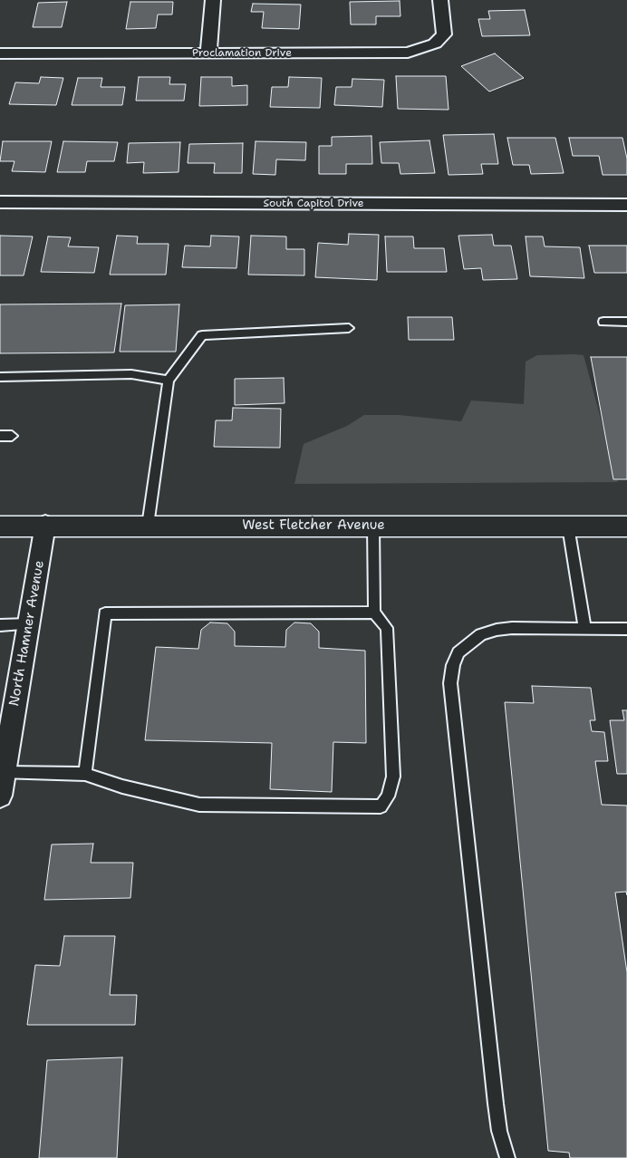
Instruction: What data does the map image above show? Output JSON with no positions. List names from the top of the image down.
{
  "streets": {
    "main road": ["West Fletcher Avenue"],
    "street": ["Proclamation Drive", "South Capitol Drive", "North Hamner Avenue"]
  },
  "crossings": [
    ["West Fletcher Avenue", "North Hamner Avenue"]
  ]
}
